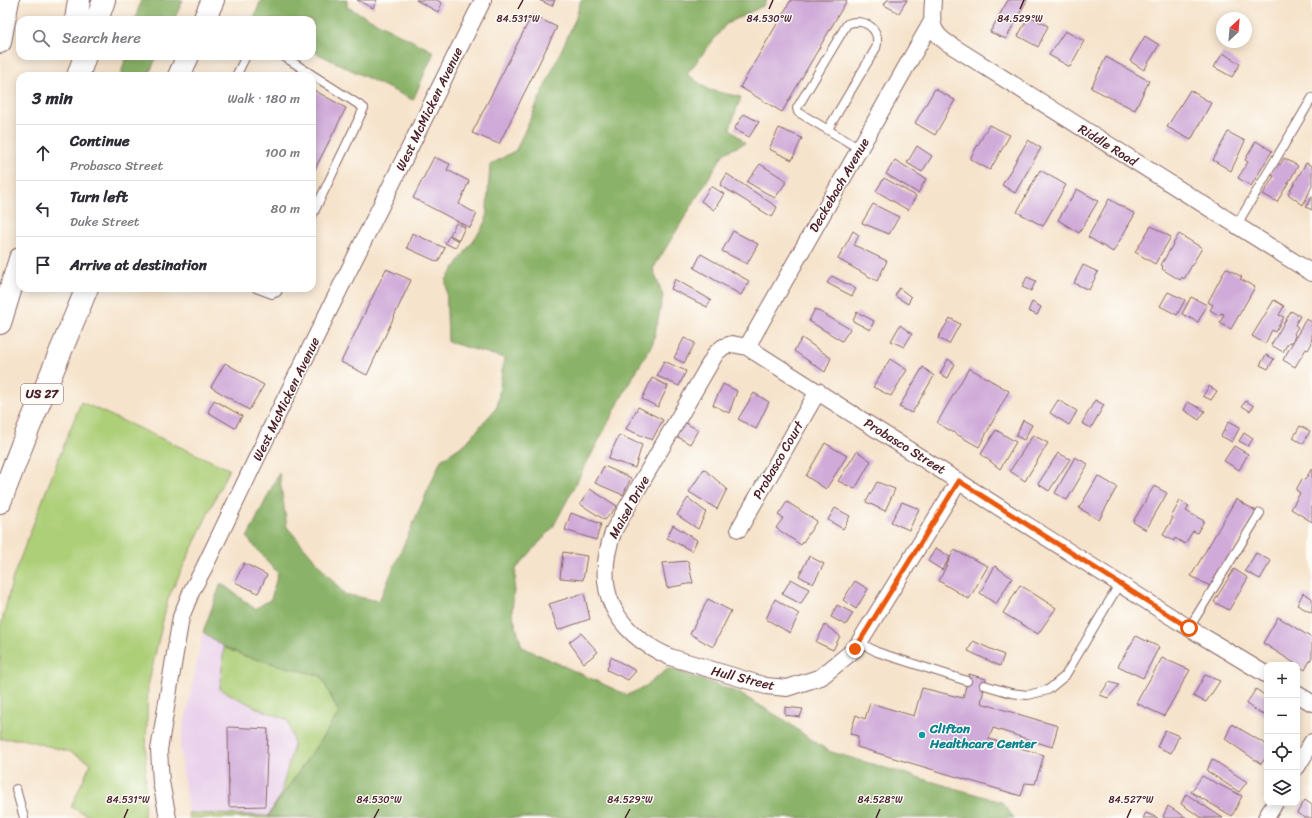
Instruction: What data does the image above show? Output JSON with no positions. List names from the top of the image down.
{
  "streets": {
    "main road": ["US 27"],
    "street": [
      "West McMicken Avenue",
      "Riddle Road",
      "Deckebach Avenue",
      "Probasco Street",
      "Probasco Court",
      "Maisel Drive",
      "Hull Street"
    ]
  },
  "crossings": [
    ["Riddle Road", "Deckebach Avenue"],
    ["Deckebach Avenue", "Probasco Street"],
    ["Probasco Street", "Probasco Court"],
    ["Probasco Street", "Maisel Drive"],
    ["Probasco Street", "Hull Street"],
    ["Maisel Drive", "Hull Street"]
  ],
  "places": ["Clifton Healthcare Center"],
  "north": "top right",
  "page": {
    "search": "Search here",
    "heading": ["3 min", "Walk · 180 m"],
    "list": [
      ["Continue", "Probasco Street", "100 m"],
      ["Turn left", "Duke Street", "80 m"],
      "Arrive at destination"
    ],
    "map_buttons": ["+", "−"]
  },
  "coordinates": [
    "84.531°W",
    "84.530°W",
    "84.529°W",
    "84.528°W",
    "84.527°W"
  ]
}
